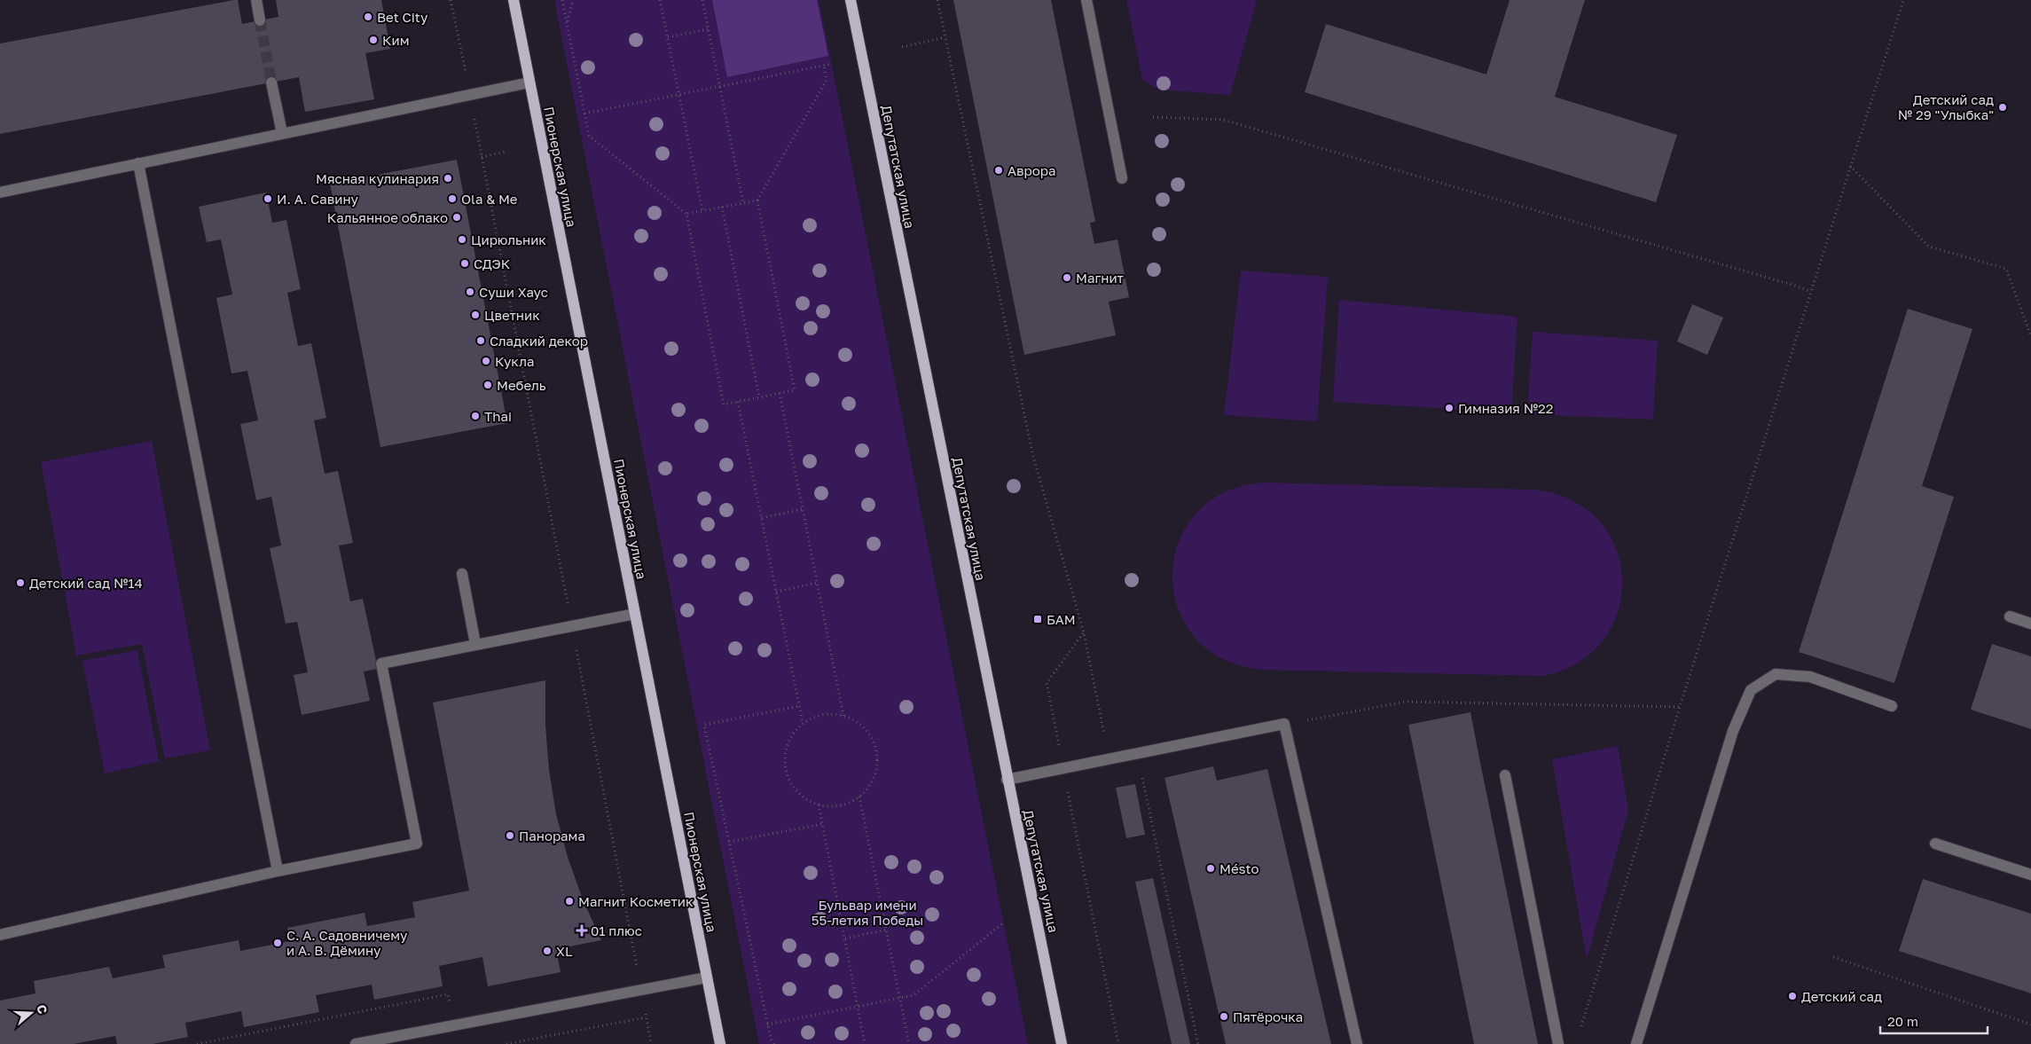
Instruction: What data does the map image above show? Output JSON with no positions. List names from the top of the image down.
{
  "streets": {
    "main road": ["Пионерская улица", "Депутатская улица"]
  },
  "parks": ["Бульвар имени 55-летия Победы"],
  "places": {
    "other": [
      "Bet City",
      "Ким",
      "Детский сад № 29 \"Улыбка\"",
      "Аврора",
      "Мясная кулинария",
      "И. А. Савину",
      "Ola & Me",
      "Кальянное облако",
      "Цирюльник",
      "СДЭК",
      "Магнит",
      "Суши Хаус",
      "Цветник",
      "Сладкий декор",
      "Кукла",
      "Мебель",
      "Гимназия №22",
      "Thai",
      "Детский сад №14",
      "Панорама",
      "Mésto",
      "Магнит Косметик",
      "С. А. Садовничему и А. В. Дёмину",
      "XL",
      "Детский сад",
      "Пятёрочка"
    ],
    "transit": ["БАМ"],
    "health": ["01 плюс"]
  },
  "scale_bar": "20 m",
  "north": "right"
}
